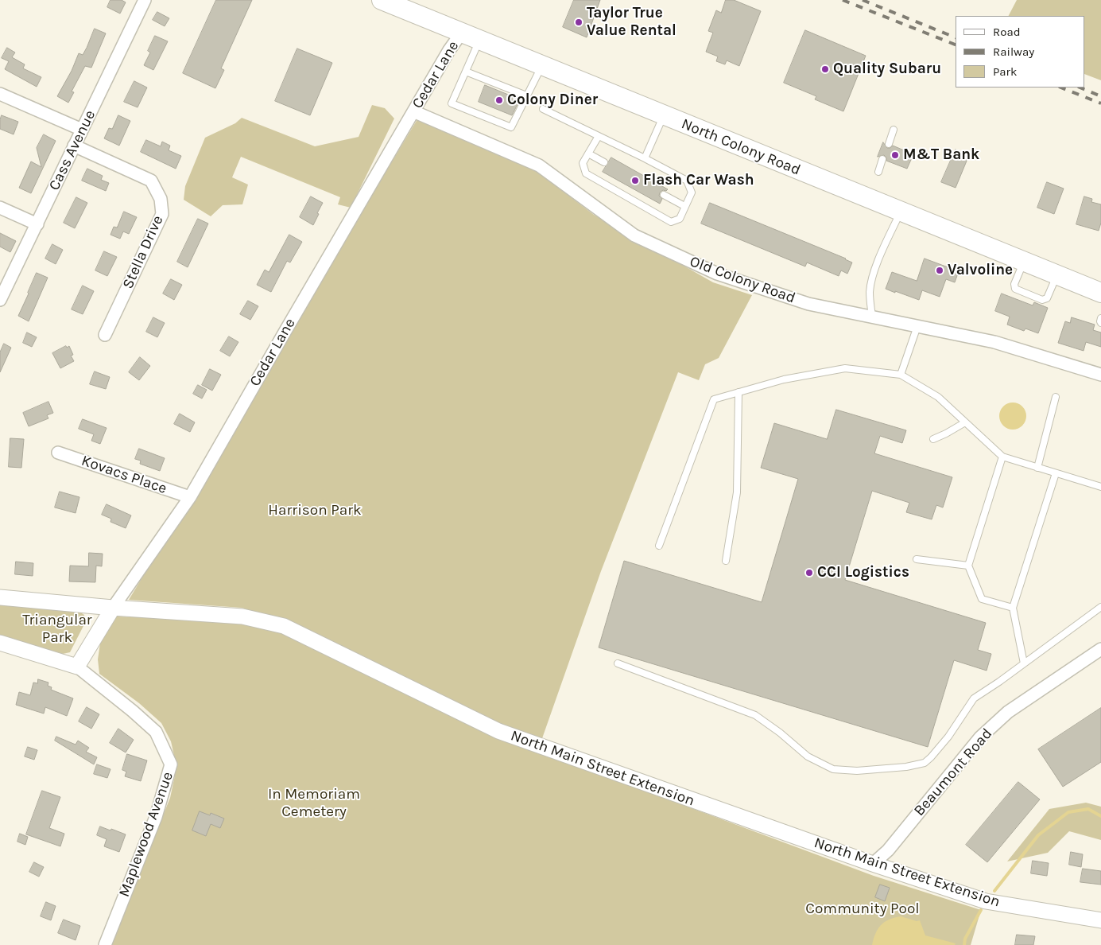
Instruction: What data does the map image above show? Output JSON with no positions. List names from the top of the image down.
{
  "streets": {
    "main road": ["North Colony Road"],
    "street": [
      "Cedar Lane",
      "Cass Avenue",
      "Stella Drive",
      "Old Colony Road",
      "Kovacs Place",
      "North Main Street Extension",
      "Beaumont Road",
      "Maplewood Avenue"
    ]
  },
  "crossings": [
    ["Cedar Lane", "North Colony Road"],
    ["Cedar Lane", "Old Colony Road"],
    ["Cedar Lane", "Kovacs Place"],
    ["Cedar Lane", "North Main Street Extension"],
    ["Cedar Lane", "Maplewood Avenue"],
    ["Cass Avenue", "Stella Drive"],
    ["North Main Street Extension", "Beaumont Road"]
  ],
  "parks": [
    "Harrison Park",
    "Triangular Park",
    "In Memoriam Cemetery",
    "Community Pool"
  ],
  "places": [
    "Taylor True Value Rental",
    "Quality Subaru",
    "Colony Diner",
    "M&T Bank",
    "Flash Car Wash",
    "Valvoline",
    "CCI Logistics"
  ],
  "legend": ["Road", "Railway", "Park"]
}
